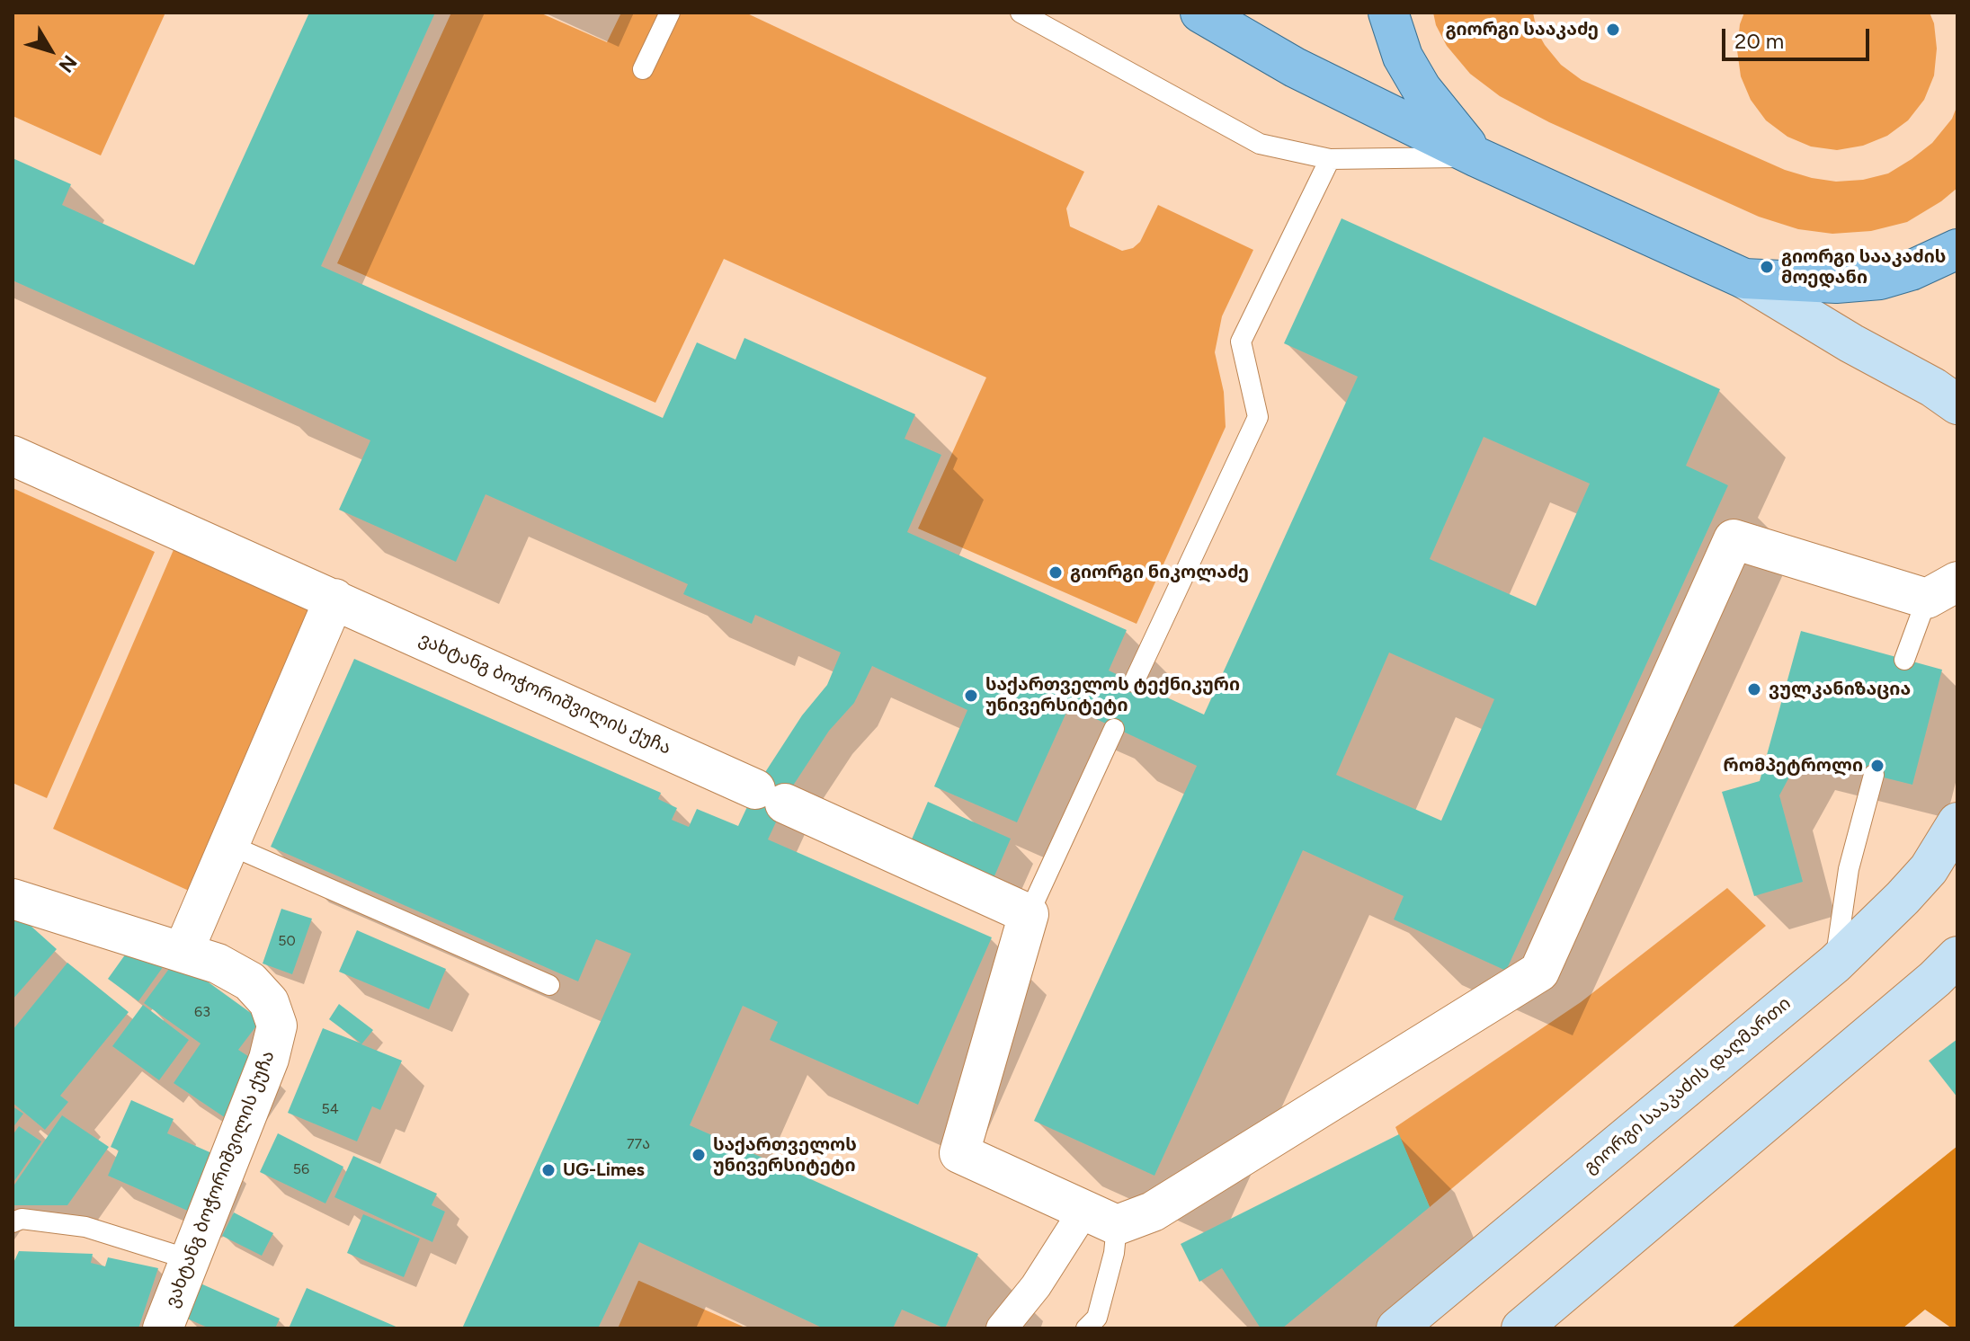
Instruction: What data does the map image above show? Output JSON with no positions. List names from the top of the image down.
{
  "streets": {
    "main road": ["გიორგი სააკაძის დაღმართი"],
    "street": ["ვახტანგ ბოჭორიშვილის ქუჩა"]
  },
  "places": [
    "გიორგი სააკაძე",
    "გიორგი სააკაძის მოედანი",
    "გიორგი ნიკოლაძე",
    "ვულკანიზაცია",
    "საქართველოს ტექნიკური უნივერსიტეტი",
    "რომპეტროლი",
    "საქართველოს უნივერსიტეტი",
    "UG-Limes"
  ],
  "house_numbers": [
    "50",
    "63",
    "54",
    "77ა",
    "56"
  ],
  "scale_bar": "20 m",
  "north": "bottom right"
}
